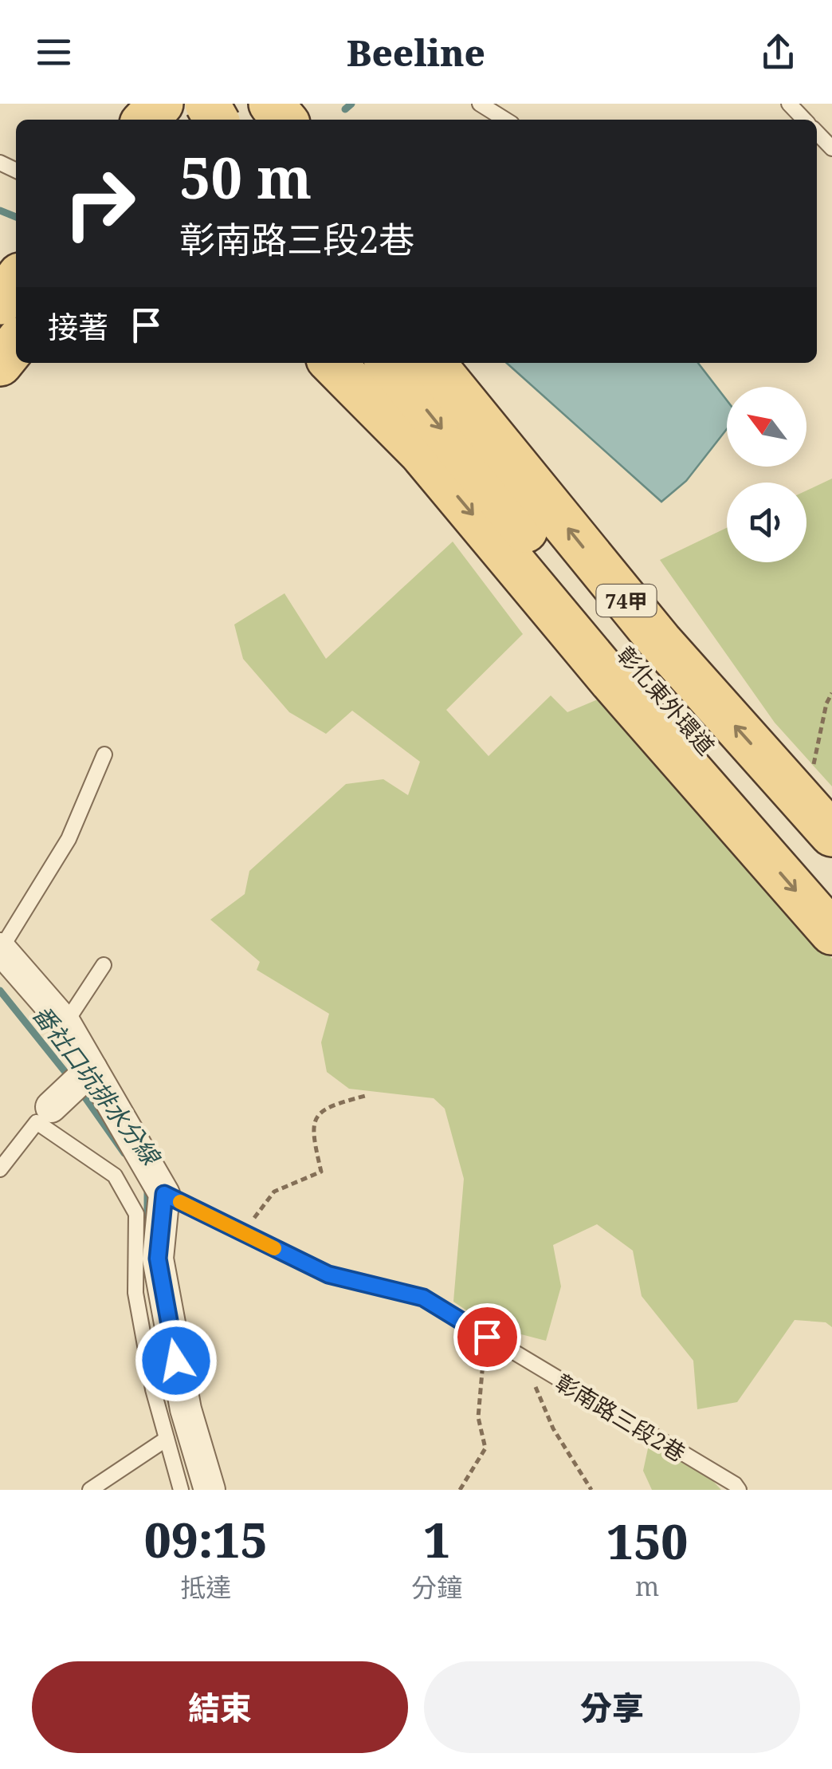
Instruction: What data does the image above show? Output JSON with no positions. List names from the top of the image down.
{
  "streets": {
    "main road": ["74甲", "彰化東外環道"],
    "lane": ["彰南路三段2巷"]
  },
  "water": ["番社口坑排水分線"],
  "north": "top left",
  "page": {
    "header": "Beeline",
    "turn": ["50 m", "彰南路三段2巷"],
    "then": "接著",
    "eta": [
      "09:15",
      "抵達",
      "1",
      "分鐘",
      "150",
      "m"
    ],
    "buttons": ["結束", "分享"]
  }
}
